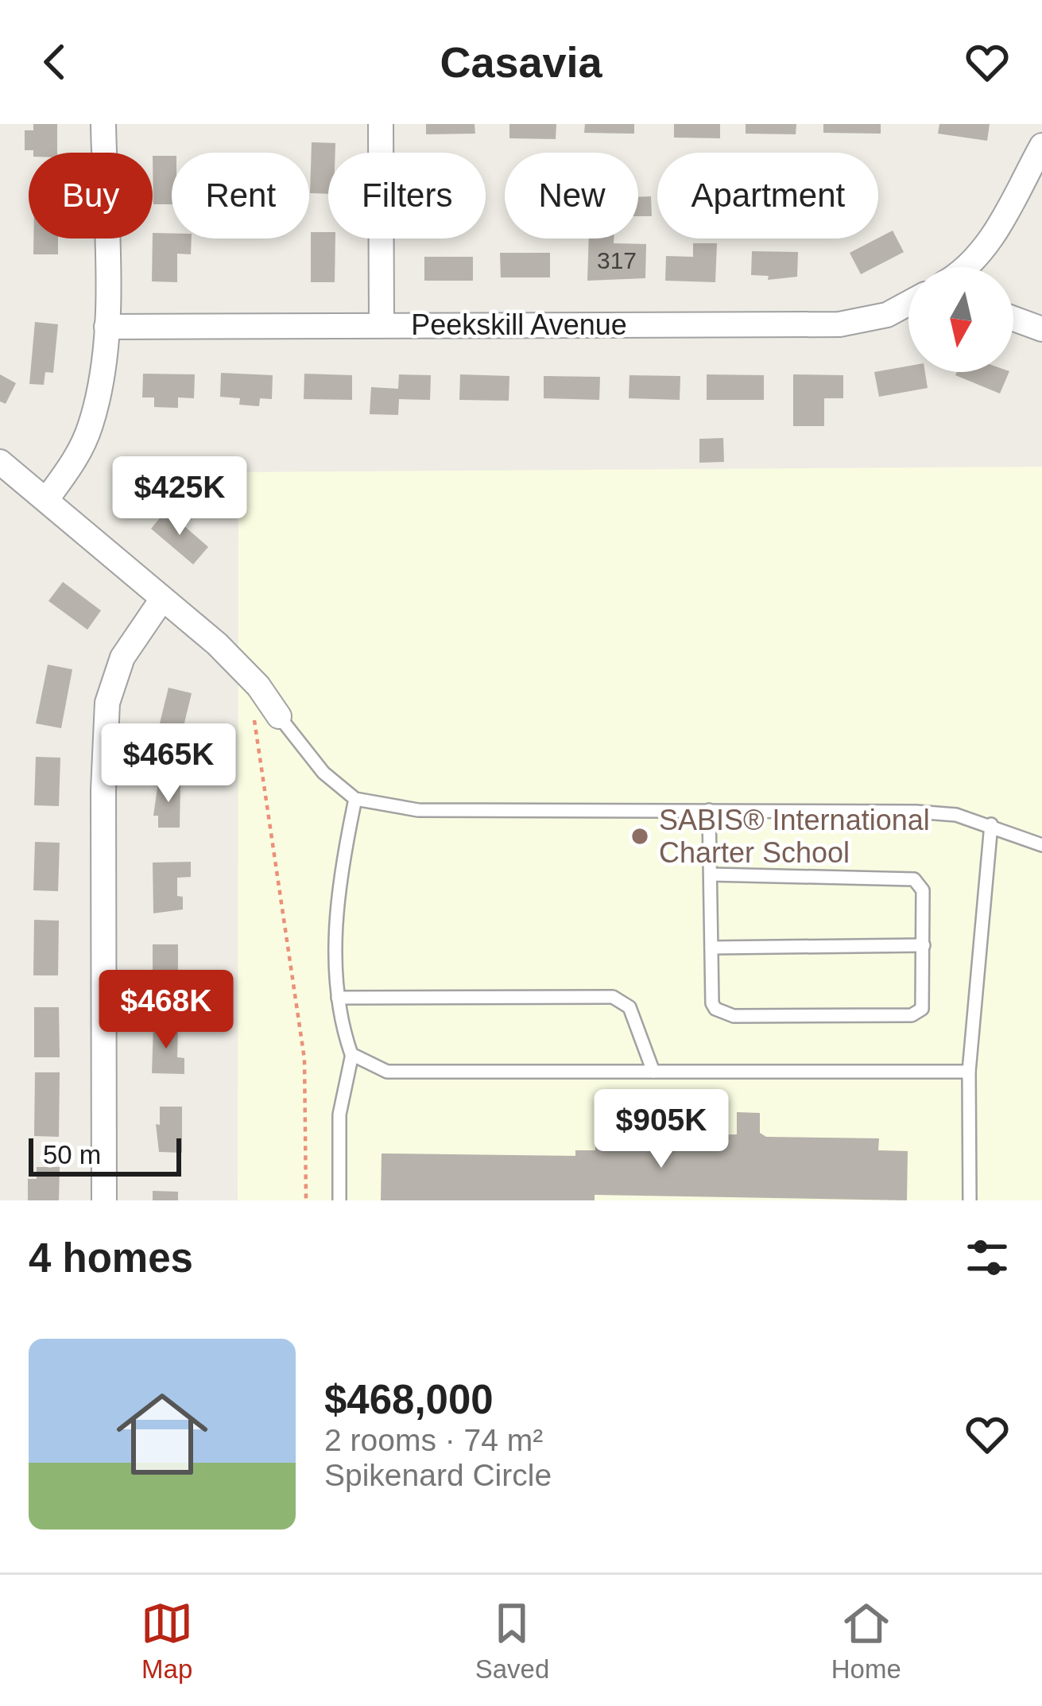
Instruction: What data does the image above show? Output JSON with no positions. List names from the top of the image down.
{
  "streets": {
    "street": ["Peekskill Avenue"]
  },
  "places": ["SABIS® International Charter School"],
  "house_numbers": ["317"],
  "scale_bar": "50 m",
  "north": "bottom",
  "page": {
    "header": "Casavia",
    "chip": [
      "Buy",
      "Rent",
      "Filters",
      "New",
      "Apartment"
    ],
    "price": [
      "$425K",
      "$465K",
      "$468K",
      "$905K"
    ],
    "scale": "50 m",
    "heading": "4 homes",
    "list": [
      {
        "name": "$468,000",
        "note": "2 rooms · 74 m² · Spikenard Circle"
      }
    ],
    "tabs": ["Map", "Saved", "Home"]
  }
}
